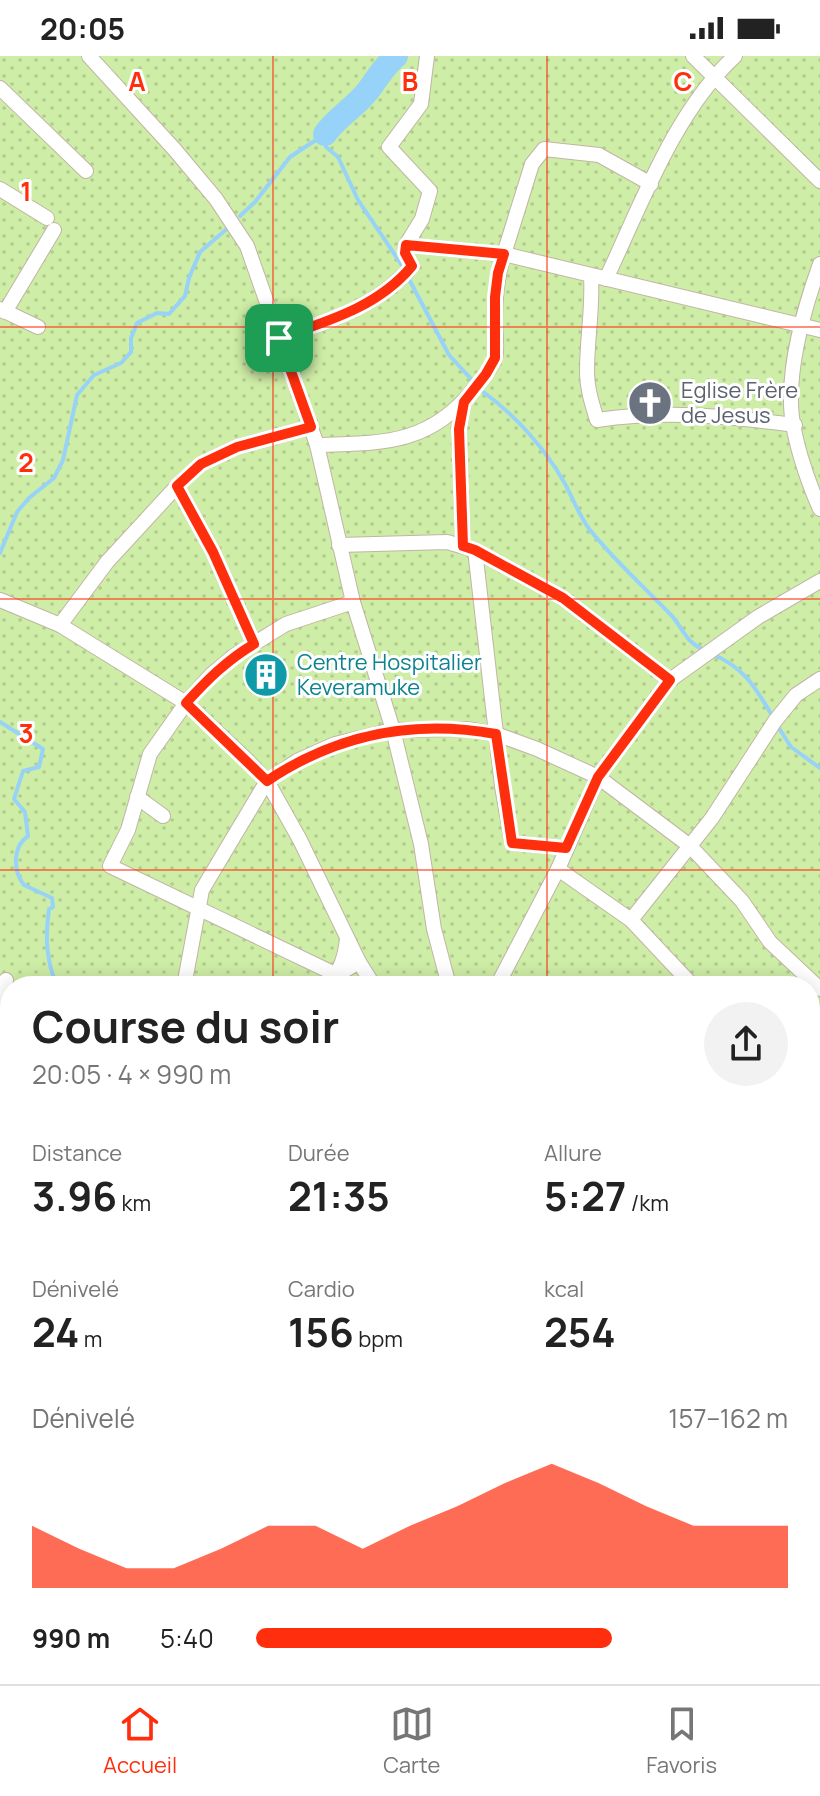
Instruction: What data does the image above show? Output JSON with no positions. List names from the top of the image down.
{
  "places": {
    "church": ["Eglise Frère de Jesus"],
    "building": ["Centre Hospitalier Keveramuke"]
  },
  "page": {
    "status": "20:05",
    "heading": ["Course du soir", "20:05 · 4 × 990 m"],
    "stats": [
      ["Distance", "3.96 km"],
      ["Durée", "21:35"],
      ["Allure", "5:27 /km"],
      ["Dénivelé", "24 m"],
      ["Cardio", "156 bpm"],
      ["kcal", "254"]
    ],
    "chart": ["Dénivelé", "157–162 m"],
    "list": [
      {
        "name": "990 m",
        "note": "5:40"
      }
    ],
    "tabs": ["Accueil", "Carte", "Favoris"]
  },
  "grid": {
    "columns": ["A", "B", "C"],
    "rows": ["1", "2", "3"]
  }
}
